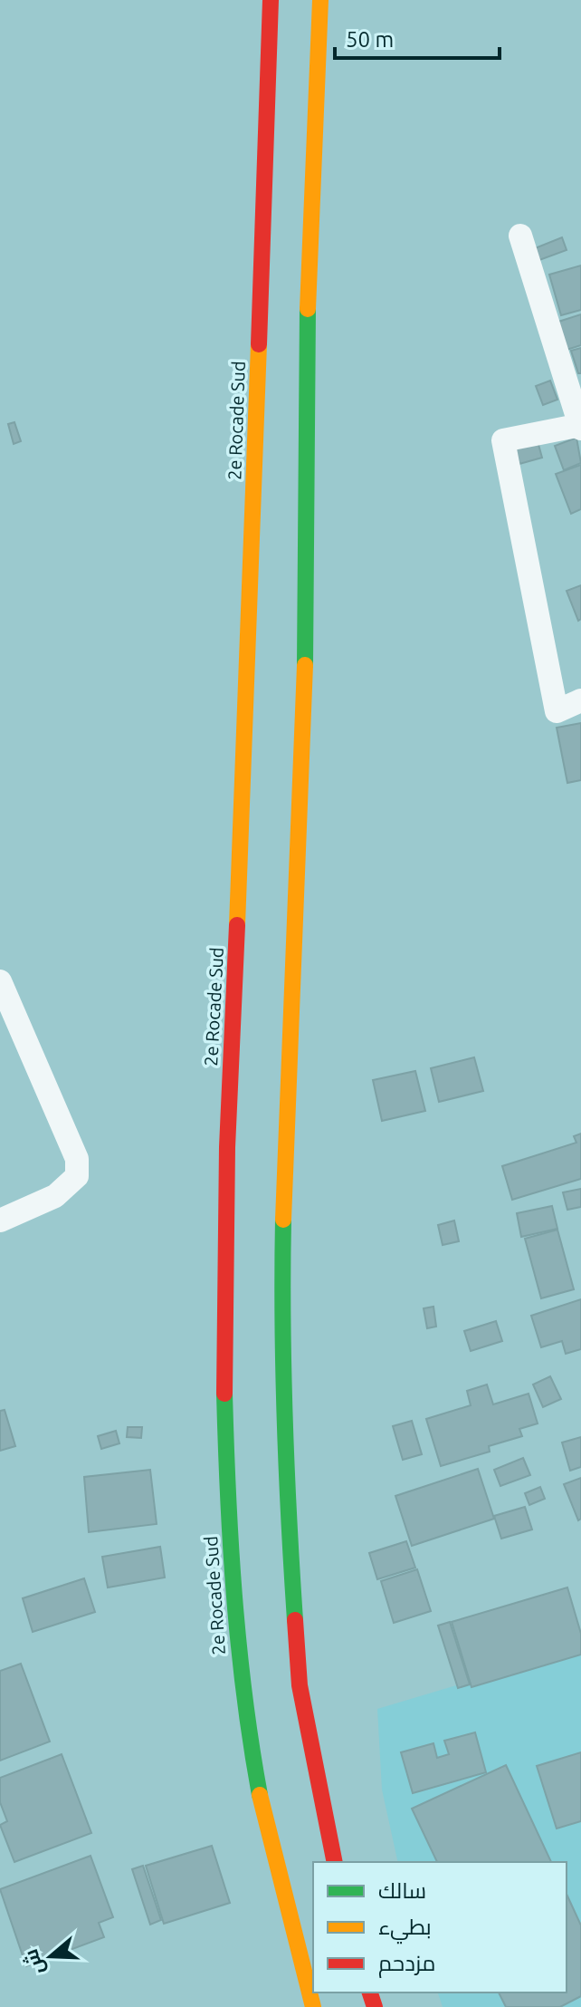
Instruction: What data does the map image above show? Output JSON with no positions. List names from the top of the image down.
{
  "streets": {
    "highway": ["2e Rocade Sud"]
  },
  "legend": ["سالك", "بطيء", "مزدحم"],
  "scale_bar": "50 m",
  "north": "left"
}
